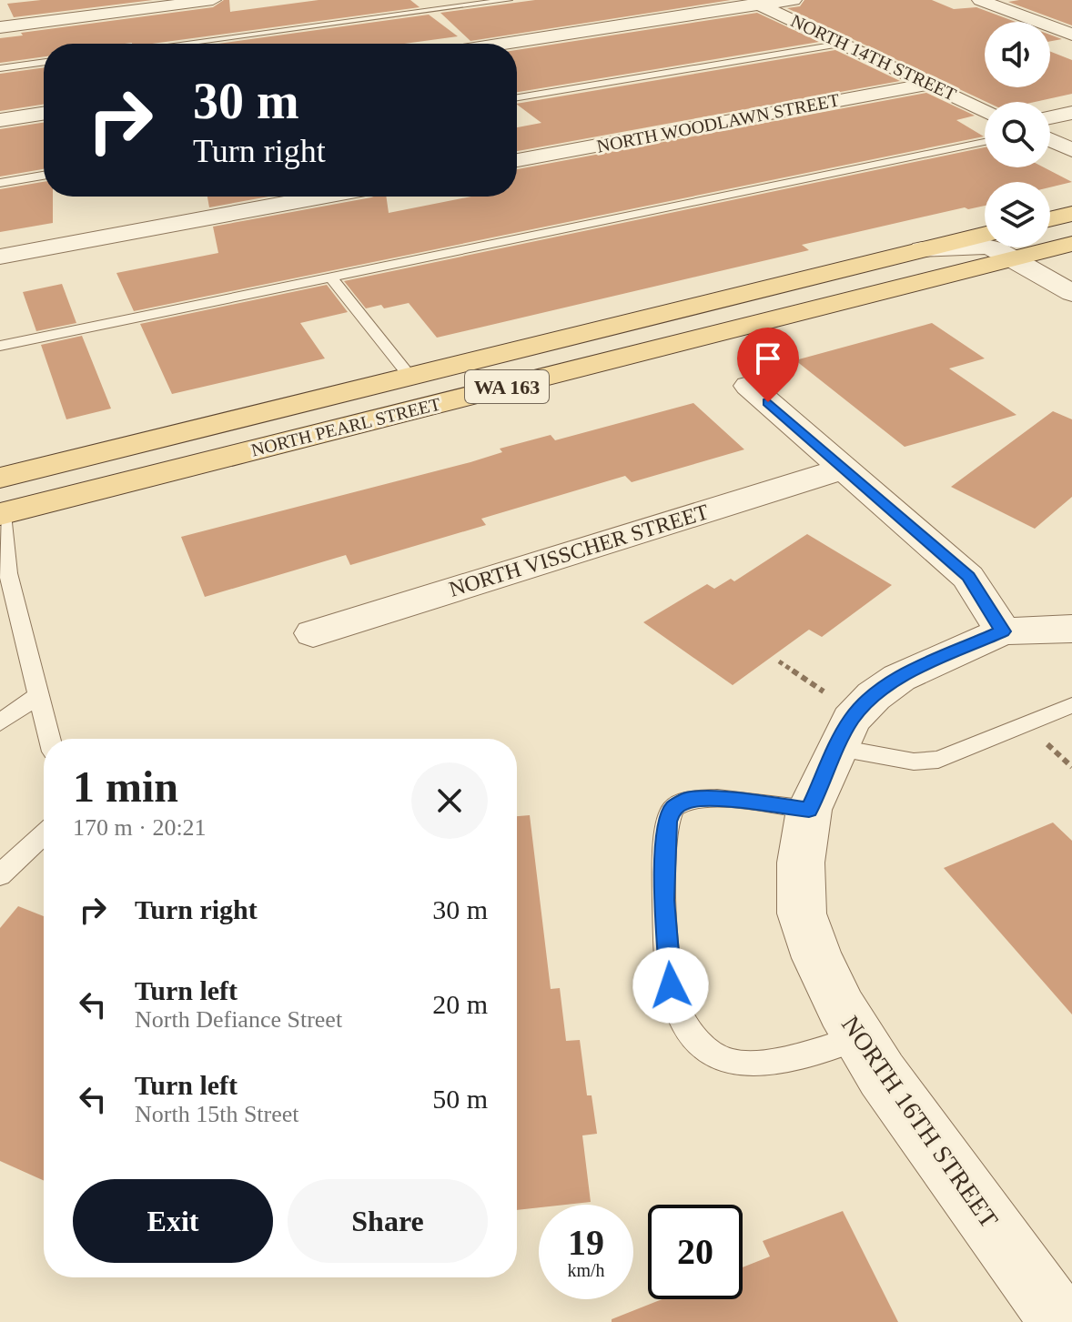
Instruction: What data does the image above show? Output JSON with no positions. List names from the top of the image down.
{
  "streets": {
    "main road": ["WA 163", "NORTH PEARL STREET"],
    "street": [
      "NORTH 14TH STREET",
      "NORTH WOODLAWN STREET",
      "NORTH VISSCHER STREET",
      "NORTH 16TH STREET"
    ]
  },
  "crossings": [
    ["NORTH 14TH STREET", "NORTH WOODLAWN STREET"]
  ],
  "page": {
    "turn": ["30 m", "Turn right"],
    "heading": ["1 min", "170 m · 20:21"],
    "list": [
      {
        "name": "Turn right",
        "value": "30 m"
      },
      {
        "name": "Turn left",
        "note": "North Defiance Street",
        "value": "20 m"
      },
      {
        "name": "Turn left",
        "note": "North 15th Street",
        "value": "50 m"
      }
    ],
    "buttons": ["Exit", "Share"],
    "speed": "19 km/h",
    "limit": "20"
  }
}
